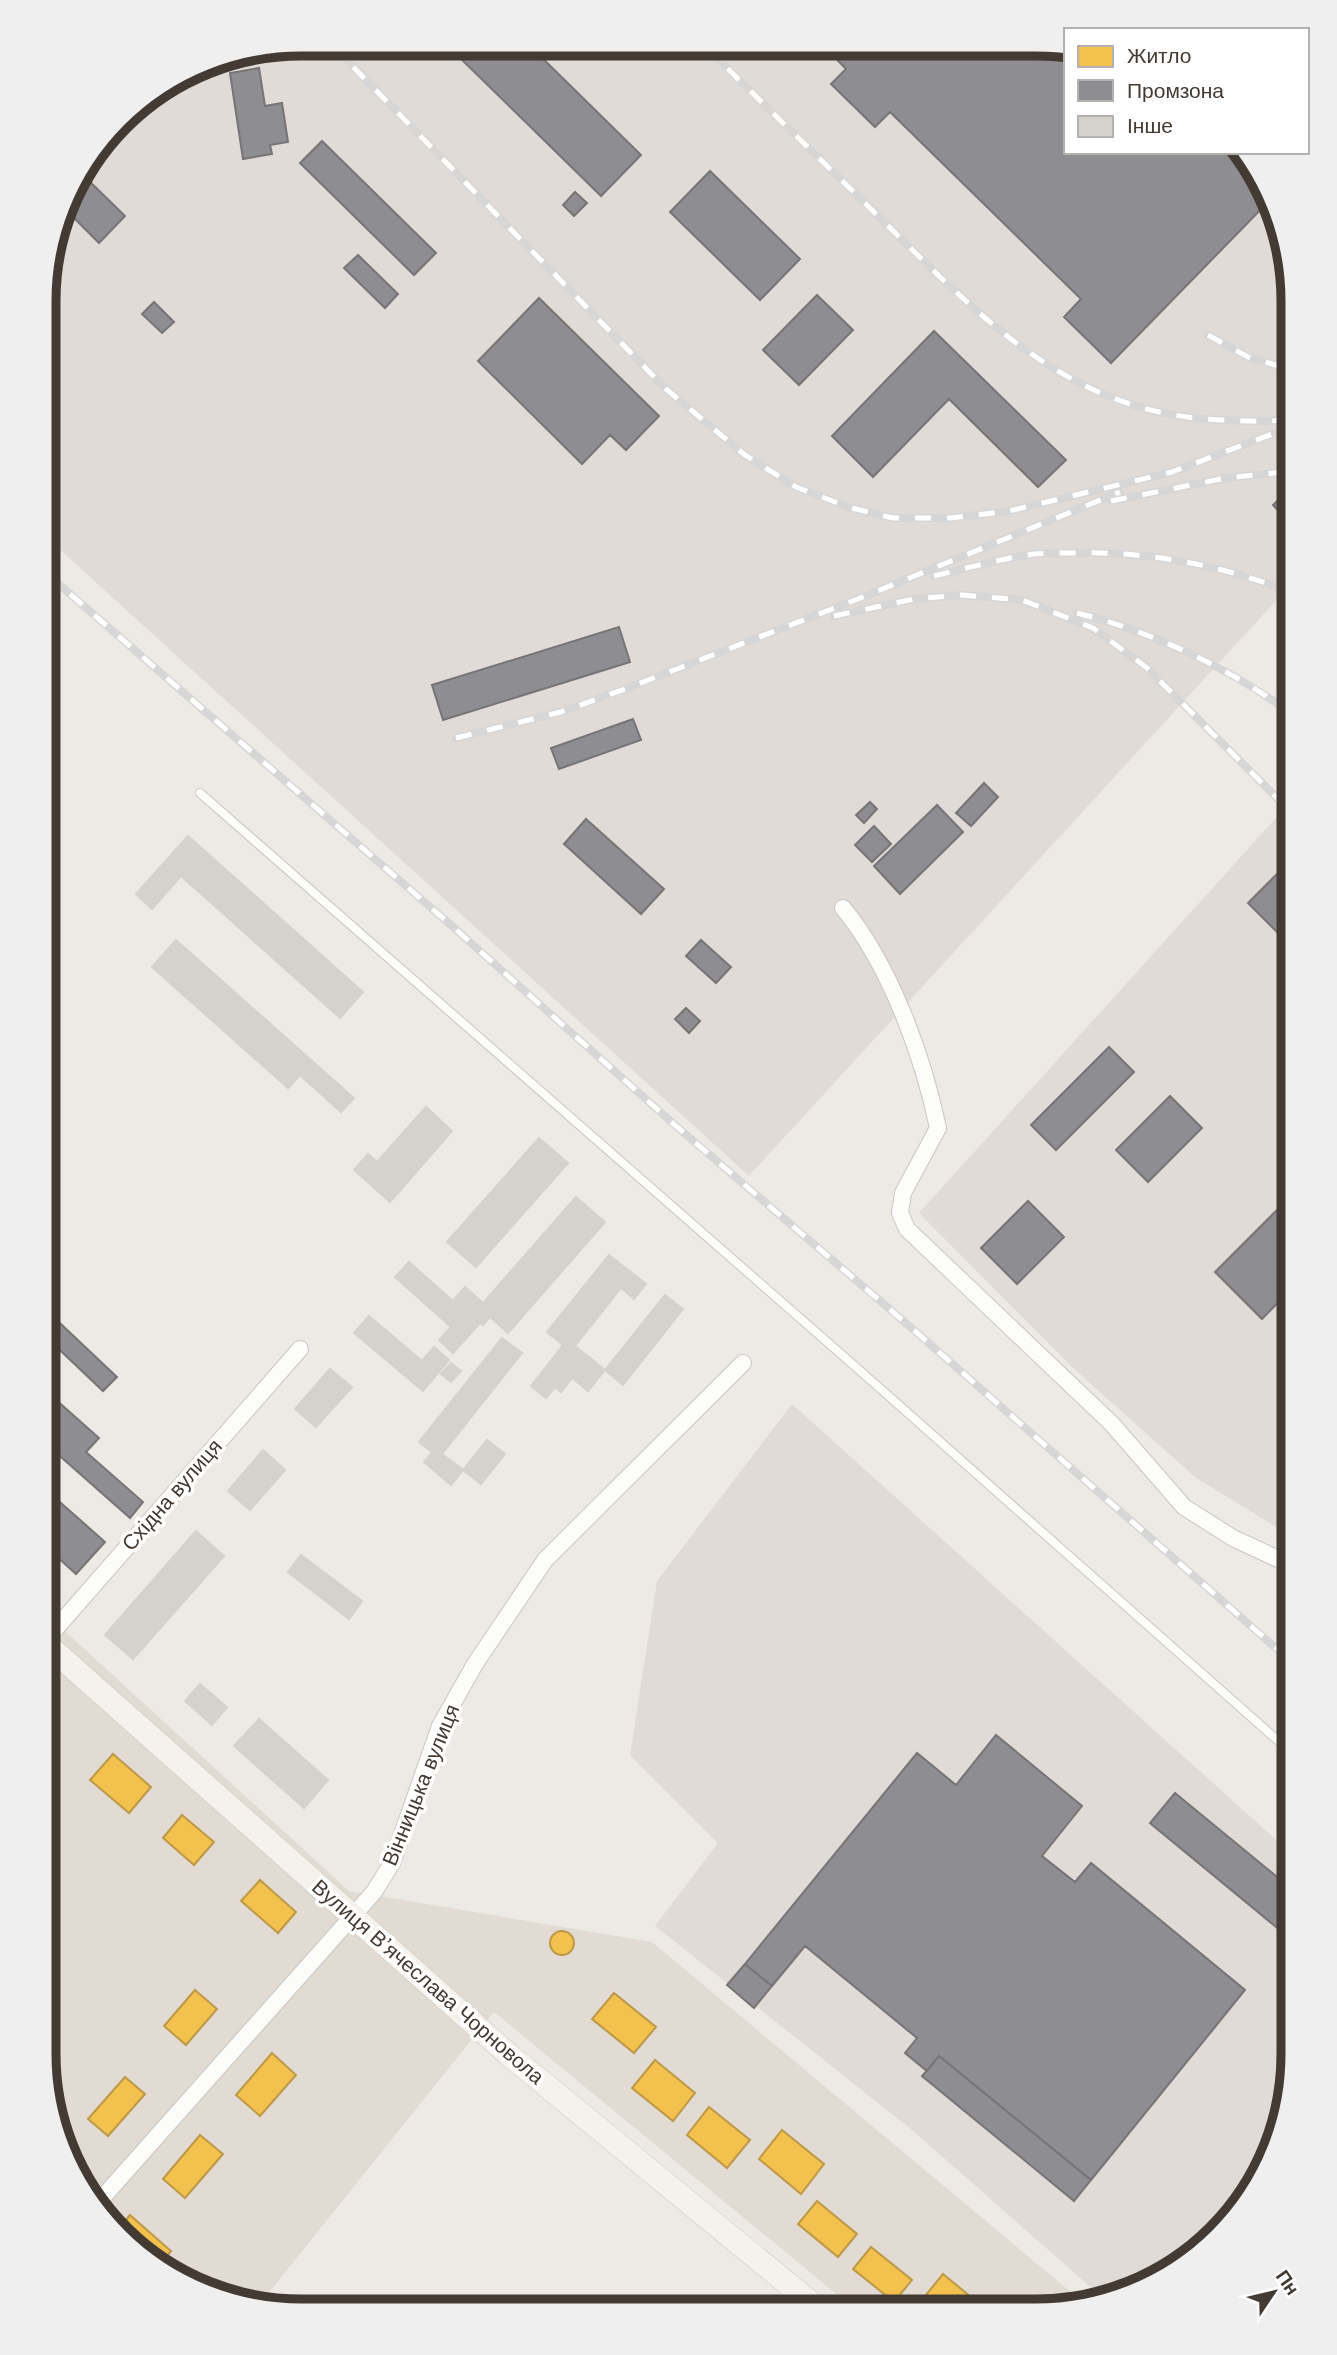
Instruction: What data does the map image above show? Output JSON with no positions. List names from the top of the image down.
{
  "streets": {
    "street": ["Східна вулиця", "Вінницька вулиця", "Вулиця Вʼячеслава Чорновола"]
  },
  "crossings": [
    ["Вінницька вулиця", "Вулиця Вʼячеслава Чорновола"]
  ],
  "legend": ["Житло", "Промзона", "Інше"],
  "north": "top right"
}
